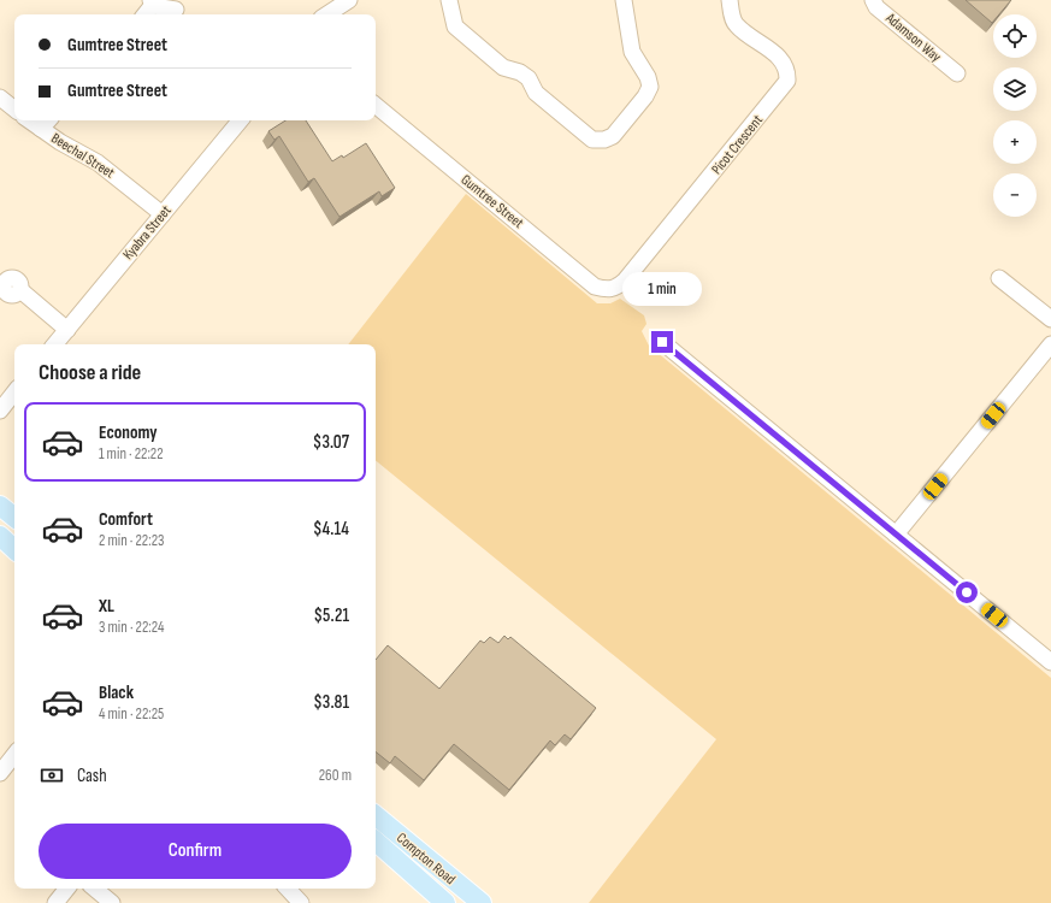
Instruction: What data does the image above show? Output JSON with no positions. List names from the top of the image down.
{
  "streets": {
    "main road": ["Compton Road"],
    "street": [
      "Adamson Way",
      "Picot Crescent",
      "Beechal Street",
      "Gumtree Street",
      "Kyabra Street"
    ]
  },
  "crossings": [
    ["Picot Crescent", "Gumtree Street"],
    ["Beechal Street", "Kyabra Street"]
  ],
  "page": {
    "map_buttons": ["+", "−"],
    "banner": ["Gumtree Street", "Gumtree Street"],
    "bubble": "1 min",
    "heading": "Choose a ride",
    "list": [
      {
        "name": "Economy",
        "note": "1 min · 22:22",
        "value": "$3.07"
      },
      {
        "name": "Comfort",
        "note": "2 min · 22:23",
        "value": "$4.14"
      },
      {
        "name": "XL",
        "note": "3 min · 22:24",
        "value": "$5.21"
      },
      {
        "name": "Black",
        "note": "4 min · 22:25",
        "value": "$3.81"
      }
    ],
    "pay": ["Cash", "260 m"],
    "buttons": "Confirm"
  }
}
